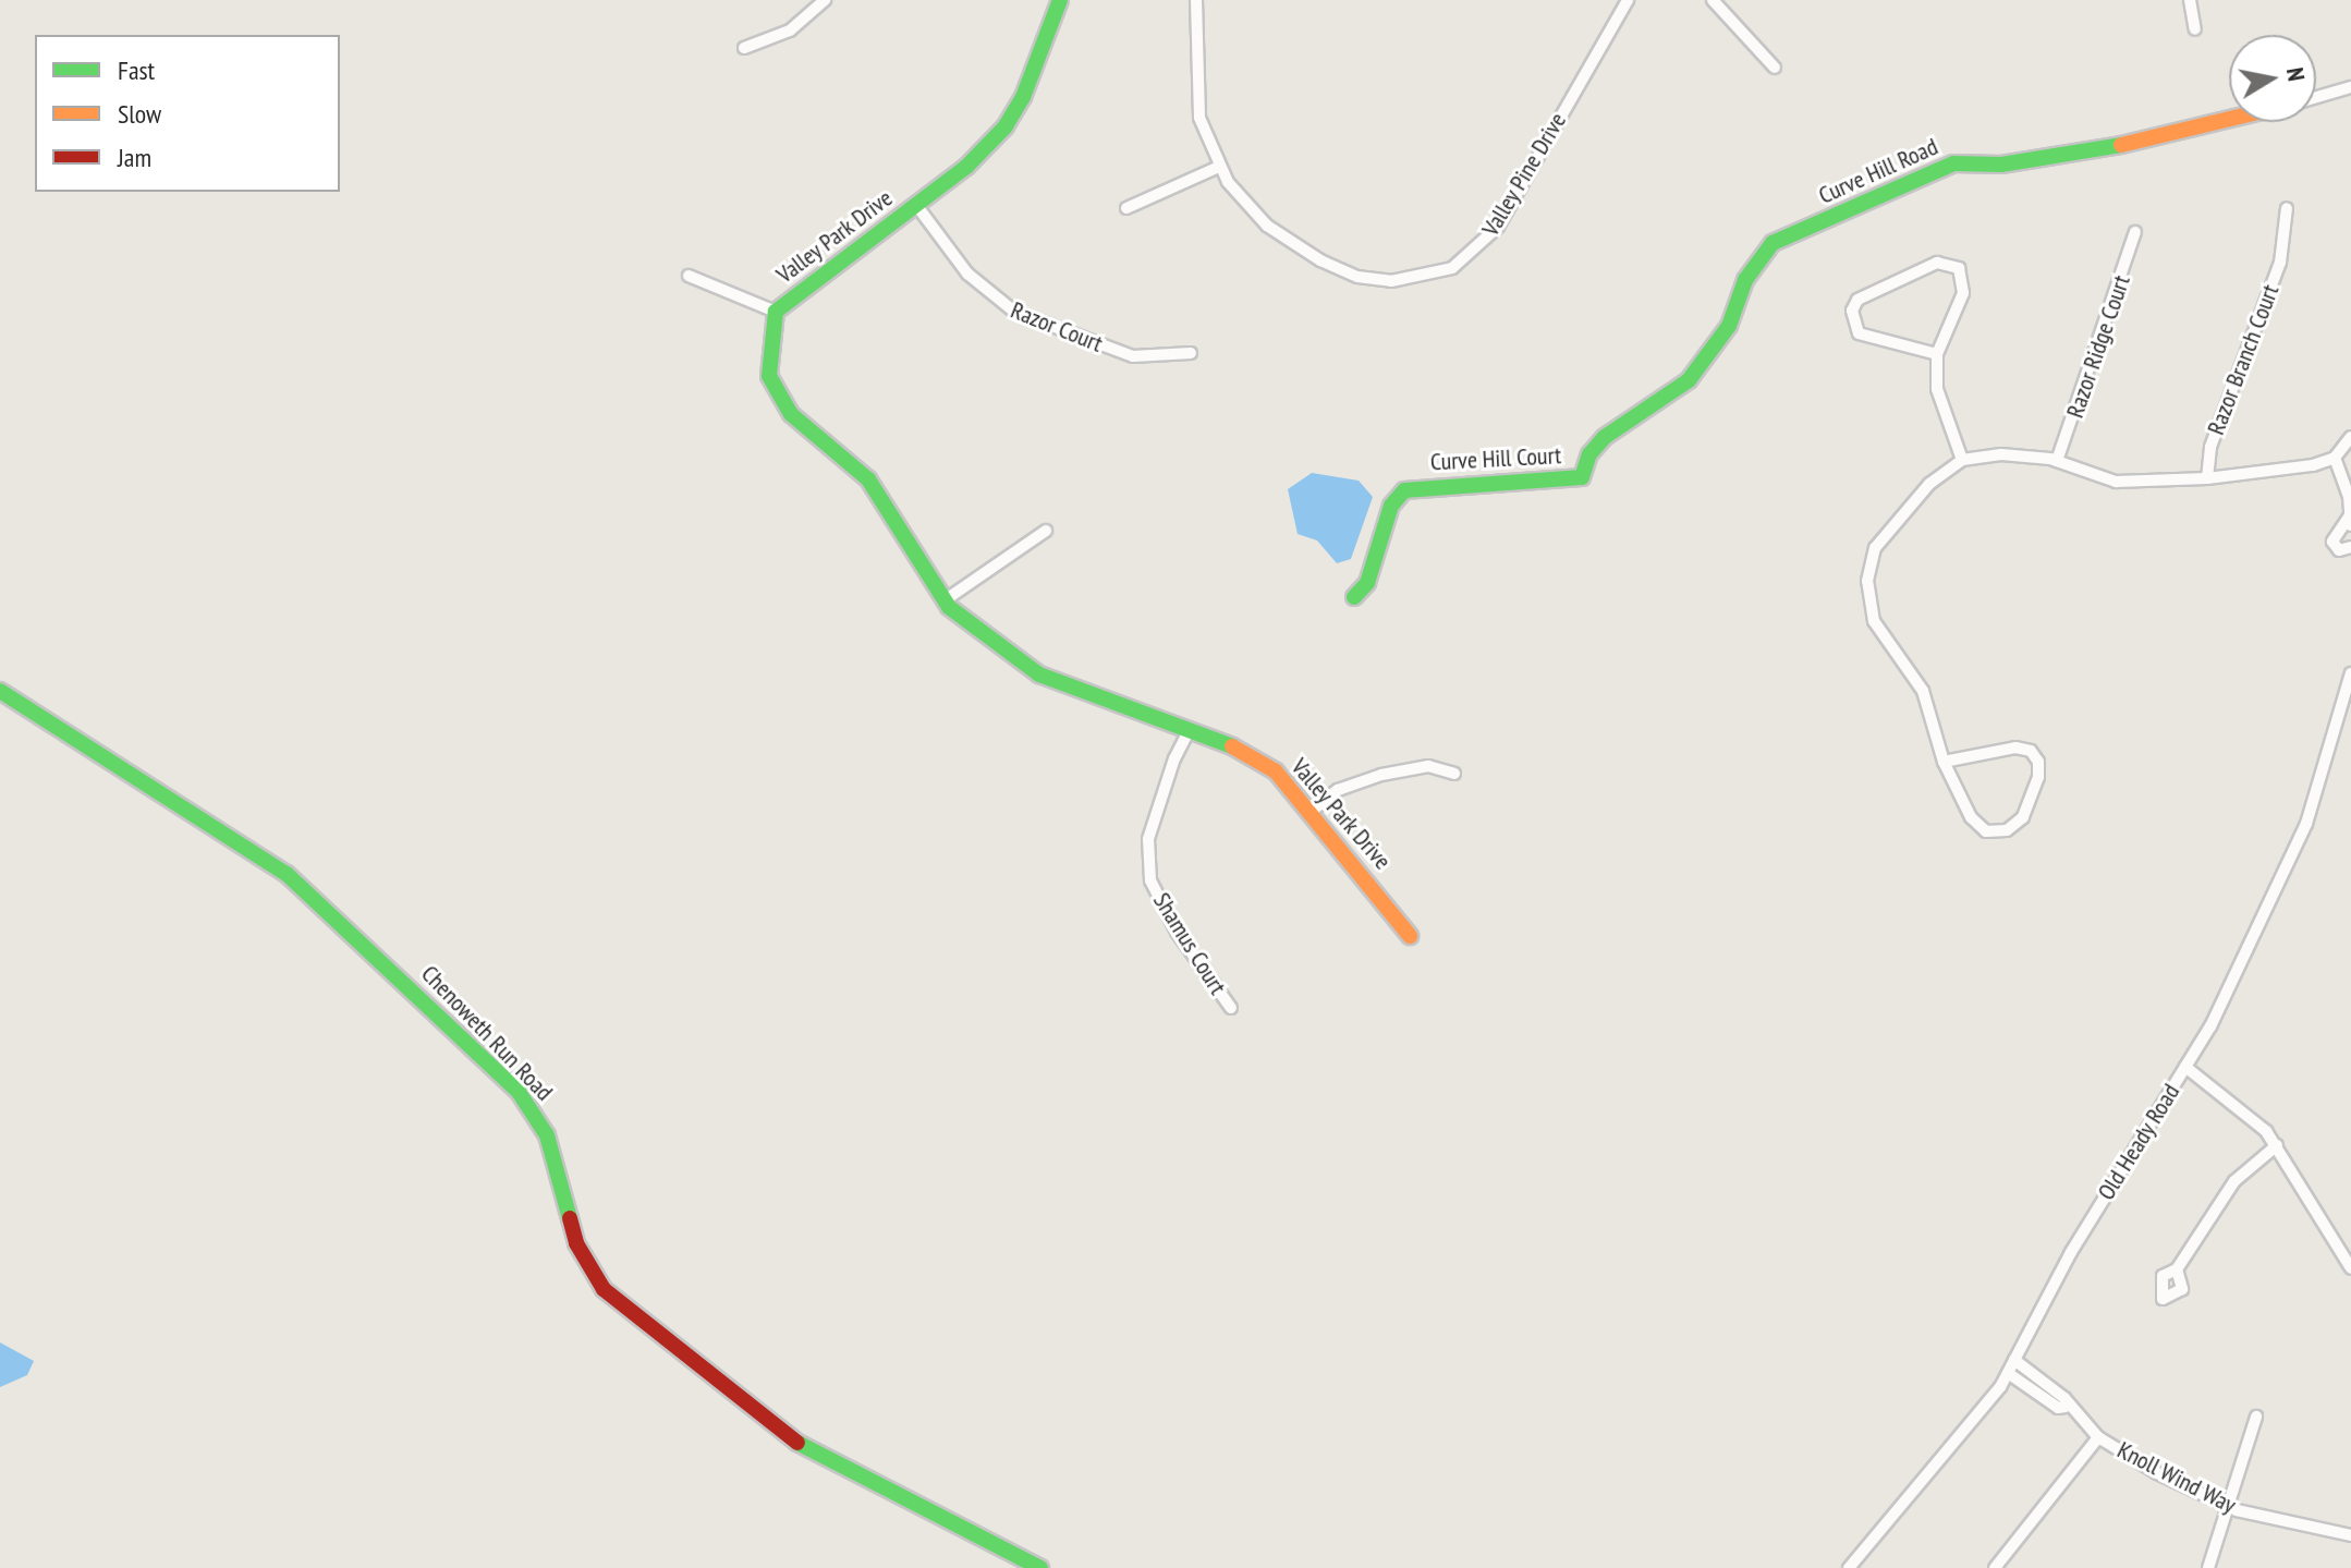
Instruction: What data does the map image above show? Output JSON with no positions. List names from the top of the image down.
{
  "streets": {
    "street": [
      "Curve Hill Road",
      "Valley Pine Drive",
      "Valley Park Drive",
      "Razor Court",
      "Razor Ridge Court",
      "Razor Branch Court",
      "Curve Hill Court",
      "Shamus Court",
      "Chenoweth Run Road",
      "Old Heady Road",
      "Knoll Wind Way"
    ]
  },
  "crossings": [
    ["Curve Hill Road", "Curve Hill Court"],
    ["Valley Park Drive", "Razor Court"],
    ["Valley Park Drive", "Shamus Court"],
    ["Old Heady Road", "Knoll Wind Way"]
  ],
  "legend": ["Fast", "Slow", "Jam"],
  "north": "right"
}
